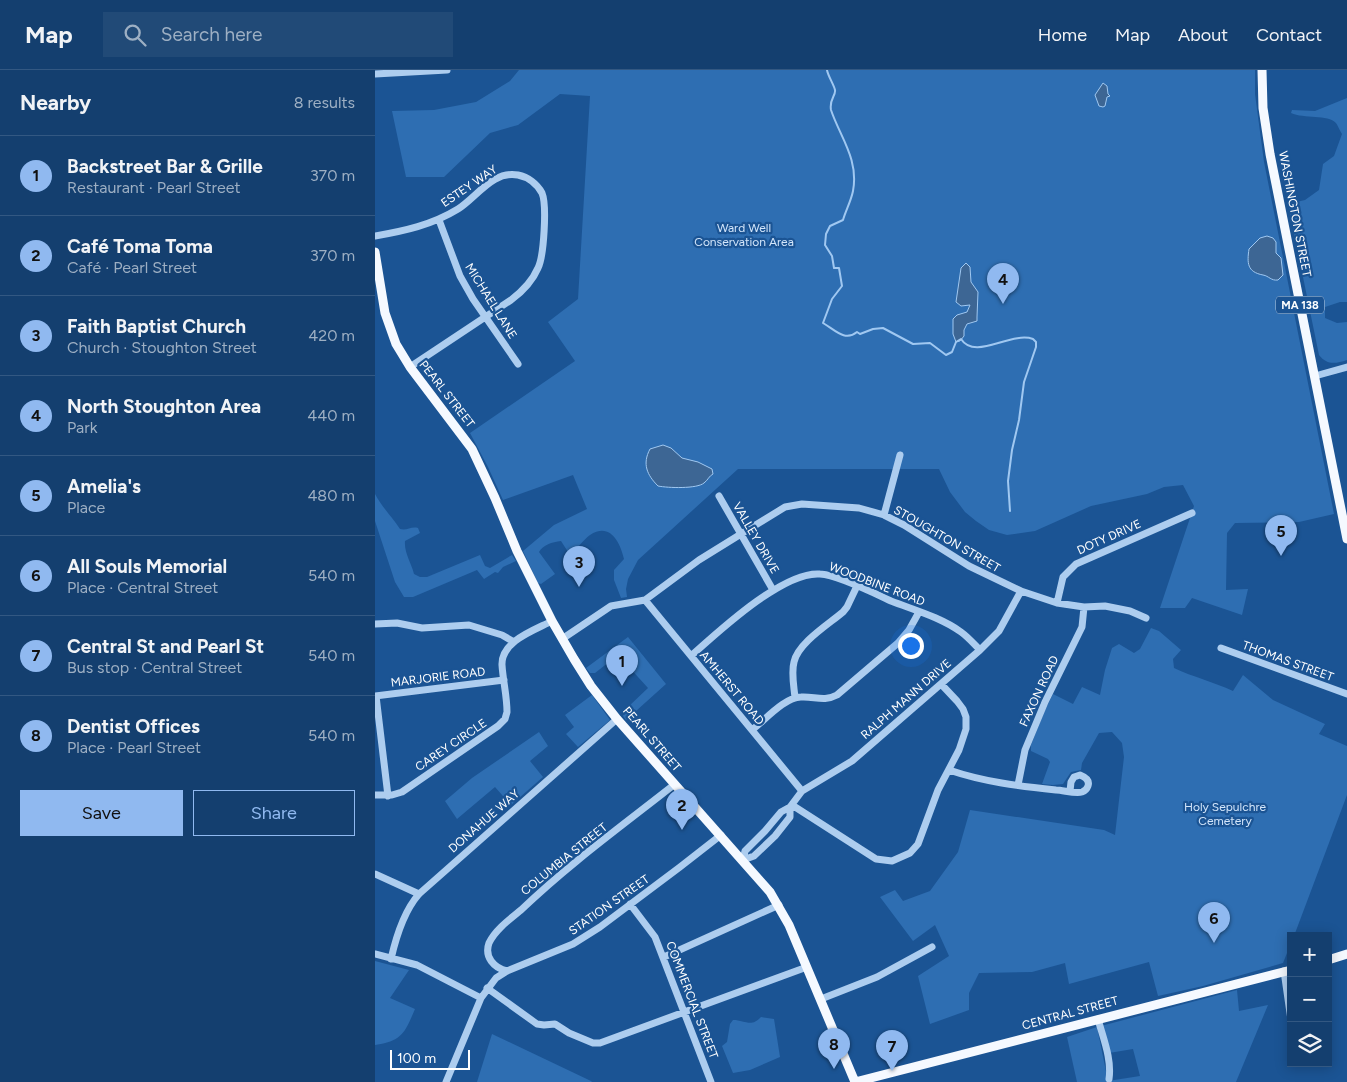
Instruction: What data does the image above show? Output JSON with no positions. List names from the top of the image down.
{
  "streets": {
    "main road": [
      "WASHINGTON STREET",
      "MA 138",
      "PEARL STREET",
      "CENTRAL STREET"
    ],
    "street": [
      "ESTEY WAY",
      "MICHAEL LANE",
      "DOTY DRIVE",
      "VALLEY DRIVE",
      "STOUGHTON STREET",
      "WOODBINE ROAD",
      "THOMAS STREET",
      "MARJORIE ROAD",
      "AMHERST ROAD",
      "FAXON ROAD",
      "RALPH MANN DRIVE",
      "CAREY CIRCLE",
      "DONAHUE WAY",
      "COLUMBIA STREET",
      "STATION STREET",
      "COMMERCIAL STREET"
    ]
  },
  "crossings": [
    ["ESTEY WAY", "MICHAEL LANE"],
    ["ESTEY WAY", "PEARL STREET"],
    ["PEARL STREET", "STOUGHTON STREET"],
    ["PEARL STREET", "RALPH MANN DRIVE"],
    ["PEARL STREET", "DONAHUE WAY"],
    ["PEARL STREET", "COLUMBIA STREET"],
    ["PEARL STREET", "STATION STREET"],
    ["PEARL STREET", "CENTRAL STREET"],
    ["DOTY DRIVE", "STOUGHTON STREET"],
    ["VALLEY DRIVE", "STOUGHTON STREET"],
    ["VALLEY DRIVE", "WOODBINE ROAD"],
    ["STOUGHTON STREET", "AMHERST ROAD"],
    ["STOUGHTON STREET", "FAXON ROAD"],
    ["STOUGHTON STREET", "RALPH MANN DRIVE"],
    ["WOODBINE ROAD", "AMHERST ROAD"],
    ["WOODBINE ROAD", "RALPH MANN DRIVE"],
    ["MARJORIE ROAD", "CAREY CIRCLE"],
    ["AMHERST ROAD", "RALPH MANN DRIVE"],
    ["COLUMBIA STREET", "STATION STREET"],
    ["STATION STREET", "COMMERCIAL STREET"]
  ],
  "parks": ["Ward Well Conservation Area", "Holy Sepulchre Cemetery"],
  "scale_bar": "100 m",
  "page": {
    "header": "Map",
    "search": "Search here",
    "nav": [
      "Home",
      "Map",
      "About",
      "Contact"
    ],
    "heading": ["Nearby", "8 results"],
    "list": [
      {
        "mark": "1",
        "name": "Backstreet Bar & Grille",
        "note": "Restaurant · Pearl Street",
        "value": "370 m"
      },
      {
        "mark": "2",
        "name": "Café Toma Toma",
        "note": "Café · Pearl Street",
        "value": "370 m"
      },
      {
        "mark": "3",
        "name": "Faith Baptist Church",
        "note": "Church · Stoughton Street",
        "value": "420 m"
      },
      {
        "mark": "4",
        "name": "North Stoughton Area",
        "note": "Park",
        "value": "440 m"
      },
      {
        "mark": "5",
        "name": "Amelia's",
        "note": "Place",
        "value": "480 m"
      },
      {
        "mark": "6",
        "name": "All Souls Memorial",
        "note": "Place · Central Street",
        "value": "540 m"
      },
      {
        "mark": "7",
        "name": "Central St and Pearl St",
        "note": "Bus stop · Central Street",
        "value": "540 m"
      },
      {
        "mark": "8",
        "name": "Dentist Offices",
        "note": "Place · Pearl Street",
        "value": "540 m"
      }
    ],
    "pins": [
      "4",
      "5",
      "3",
      "1",
      "2",
      "6",
      "8",
      "7"
    ],
    "buttons": ["Save", "Share"],
    "map_buttons": ["+", "−"],
    "scale": "100 m"
  }
}
